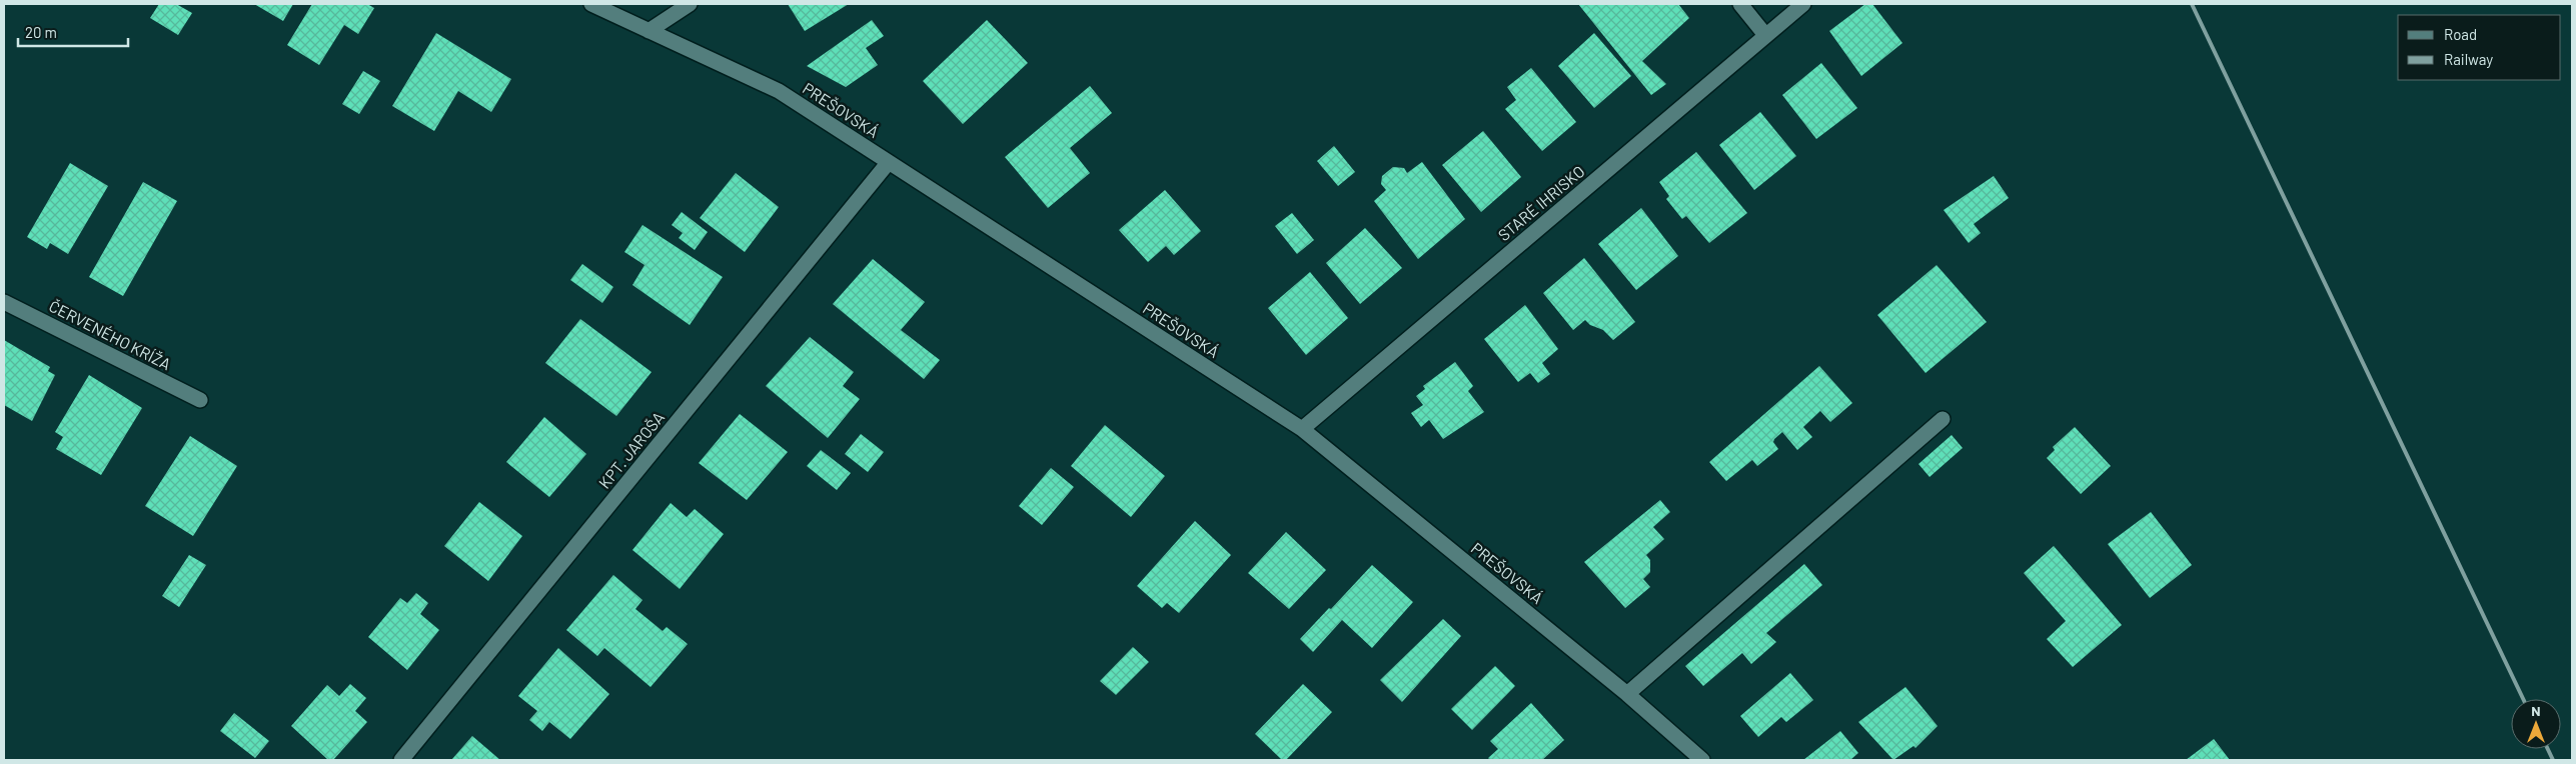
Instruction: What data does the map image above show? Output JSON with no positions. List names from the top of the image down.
{
  "streets": {
    "street": [
      "PREŠOVSKÁ",
      "STARÉ IHRISKO",
      "ČERVENÉHO KRÍŽA",
      "KPT. JAROŠA"
    ]
  },
  "crossings": [
    ["PREŠOVSKÁ", "STARÉ IHRISKO"],
    ["PREŠOVSKÁ", "KPT. JAROŠA"]
  ],
  "legend": ["Road", "Railway"],
  "scale_bar": "20 m",
  "north": "top"
}
